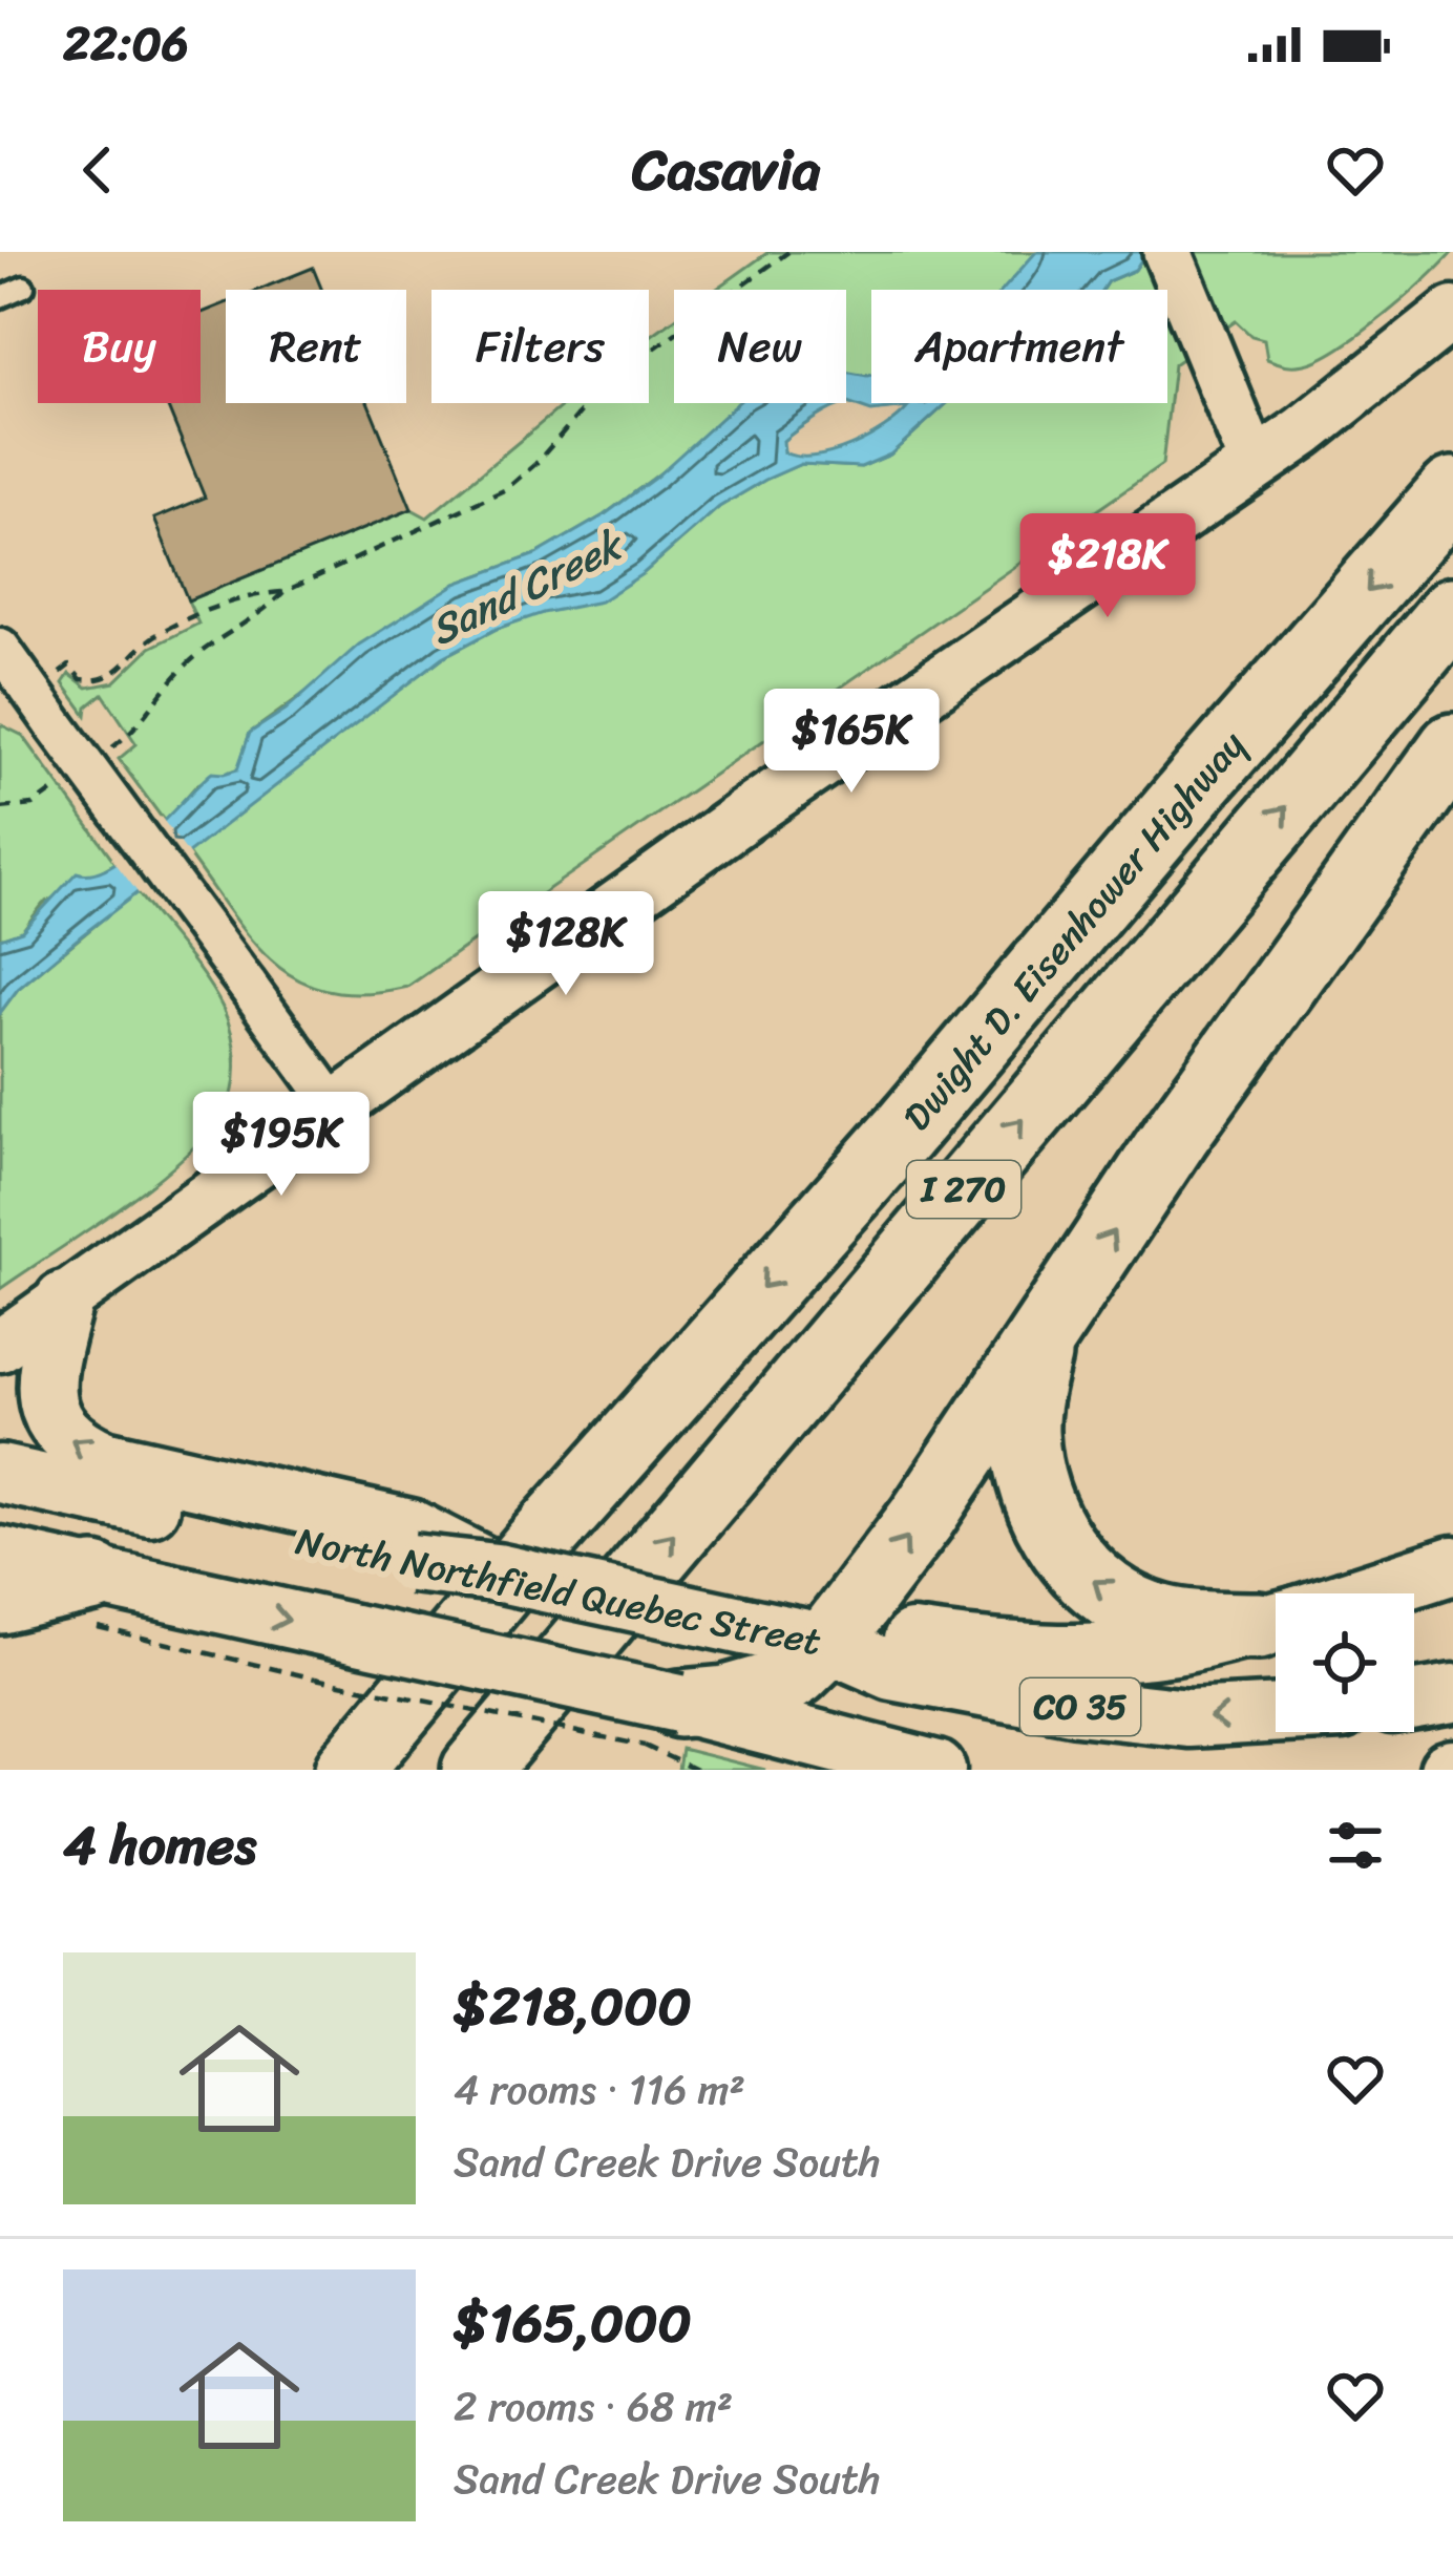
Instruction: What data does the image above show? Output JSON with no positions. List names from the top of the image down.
{
  "streets": {
    "highway": ["Dwight D. Eisenhower Highway", "I 270"],
    "main road": ["North Northfield Quebec Street", "CO 35"]
  },
  "water": ["Sand Creek"],
  "page": {
    "status": "22:06",
    "header": "Casavia",
    "chip": [
      "Buy",
      "Rent",
      "Filters",
      "New",
      "Apartment"
    ],
    "price": [
      "$218K",
      "$165K",
      "$128K",
      "$195K"
    ],
    "heading": "4 homes",
    "list": [
      {
        "name": "$218,000",
        "note": "4 rooms · 116 m² · Sand Creek Drive South"
      },
      {
        "name": "$165,000",
        "note": "2 rooms · 68 m² · Sand Creek Drive South"
      }
    ]
  }
}
